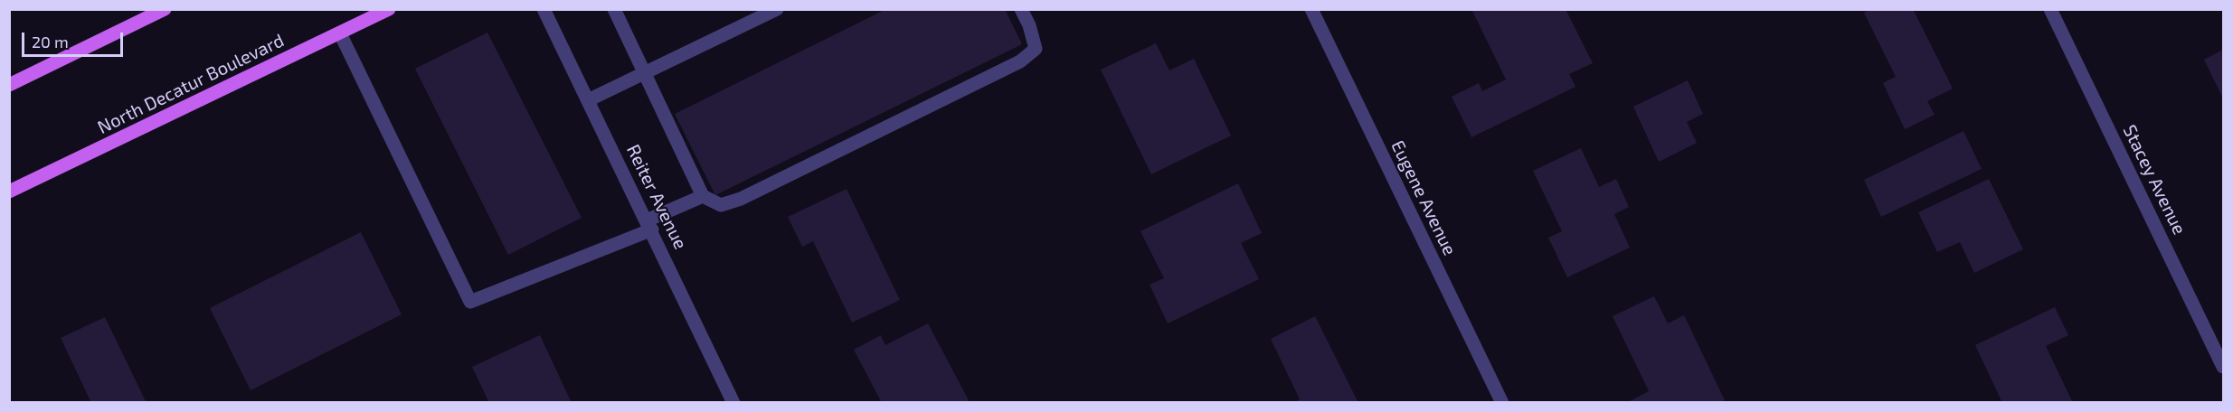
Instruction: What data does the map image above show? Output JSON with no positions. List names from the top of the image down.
{
  "streets": {
    "main road": ["North Decatur Boulevard"],
    "street": ["Stacey Avenue", "Reiter Avenue", "Eugene Avenue"]
  },
  "scale_bar": "20 m"
}
